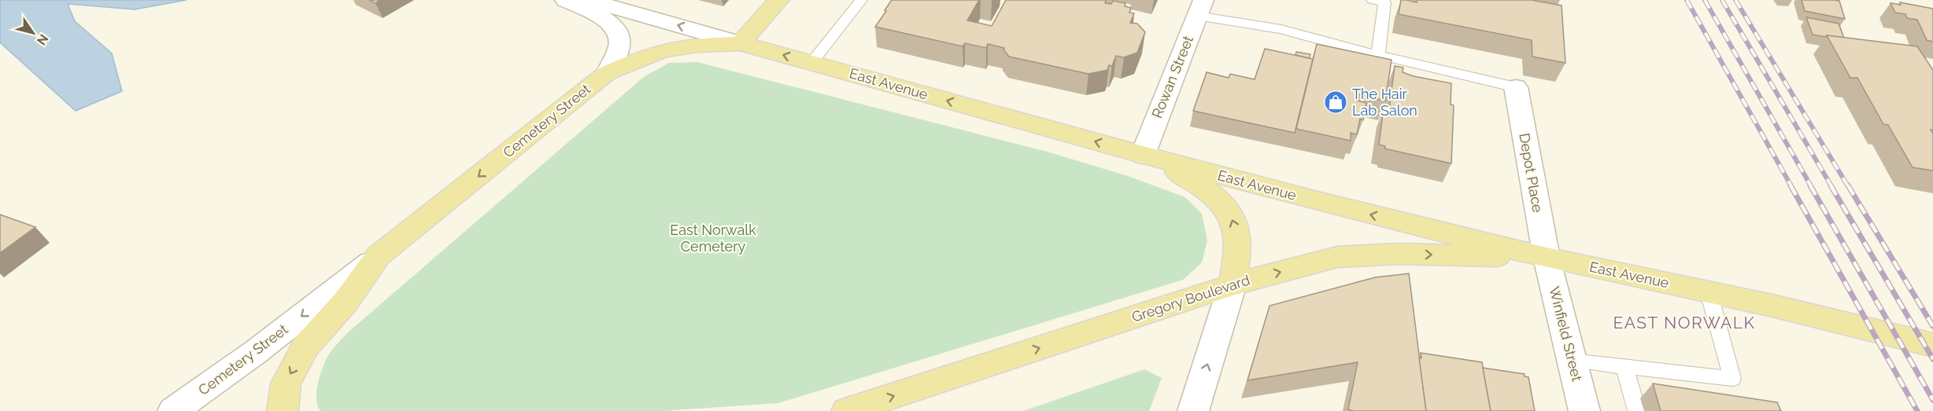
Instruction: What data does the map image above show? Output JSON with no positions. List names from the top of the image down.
{
  "streets": {
    "main road": ["East Avenue", "Cemetery Street", "Gregory Boulevard"],
    "street": ["Rowan Street", "Depot Place", "Winfield Street"]
  },
  "crossings": [
    ["Rowan Street", "East Avenue"],
    ["East Avenue", "Cemetery Street"],
    ["East Avenue", "Depot Place"],
    ["East Avenue", "Gregory Boulevard"],
    ["East Avenue", "Winfield Street"],
    ["Depot Place", "Gregory Boulevard"],
    ["Depot Place", "Winfield Street"],
    ["Gregory Boulevard", "Winfield Street"]
  ],
  "one_way": ["East Avenue", "Cemetery Street", "Gregory Boulevard"],
  "districts": ["EAST NORWALK"],
  "parks": ["East Norwalk Cemetery"],
  "places": {
    "shop": ["The Hair Lab Salon"]
  },
  "north": "bottom right"
}
